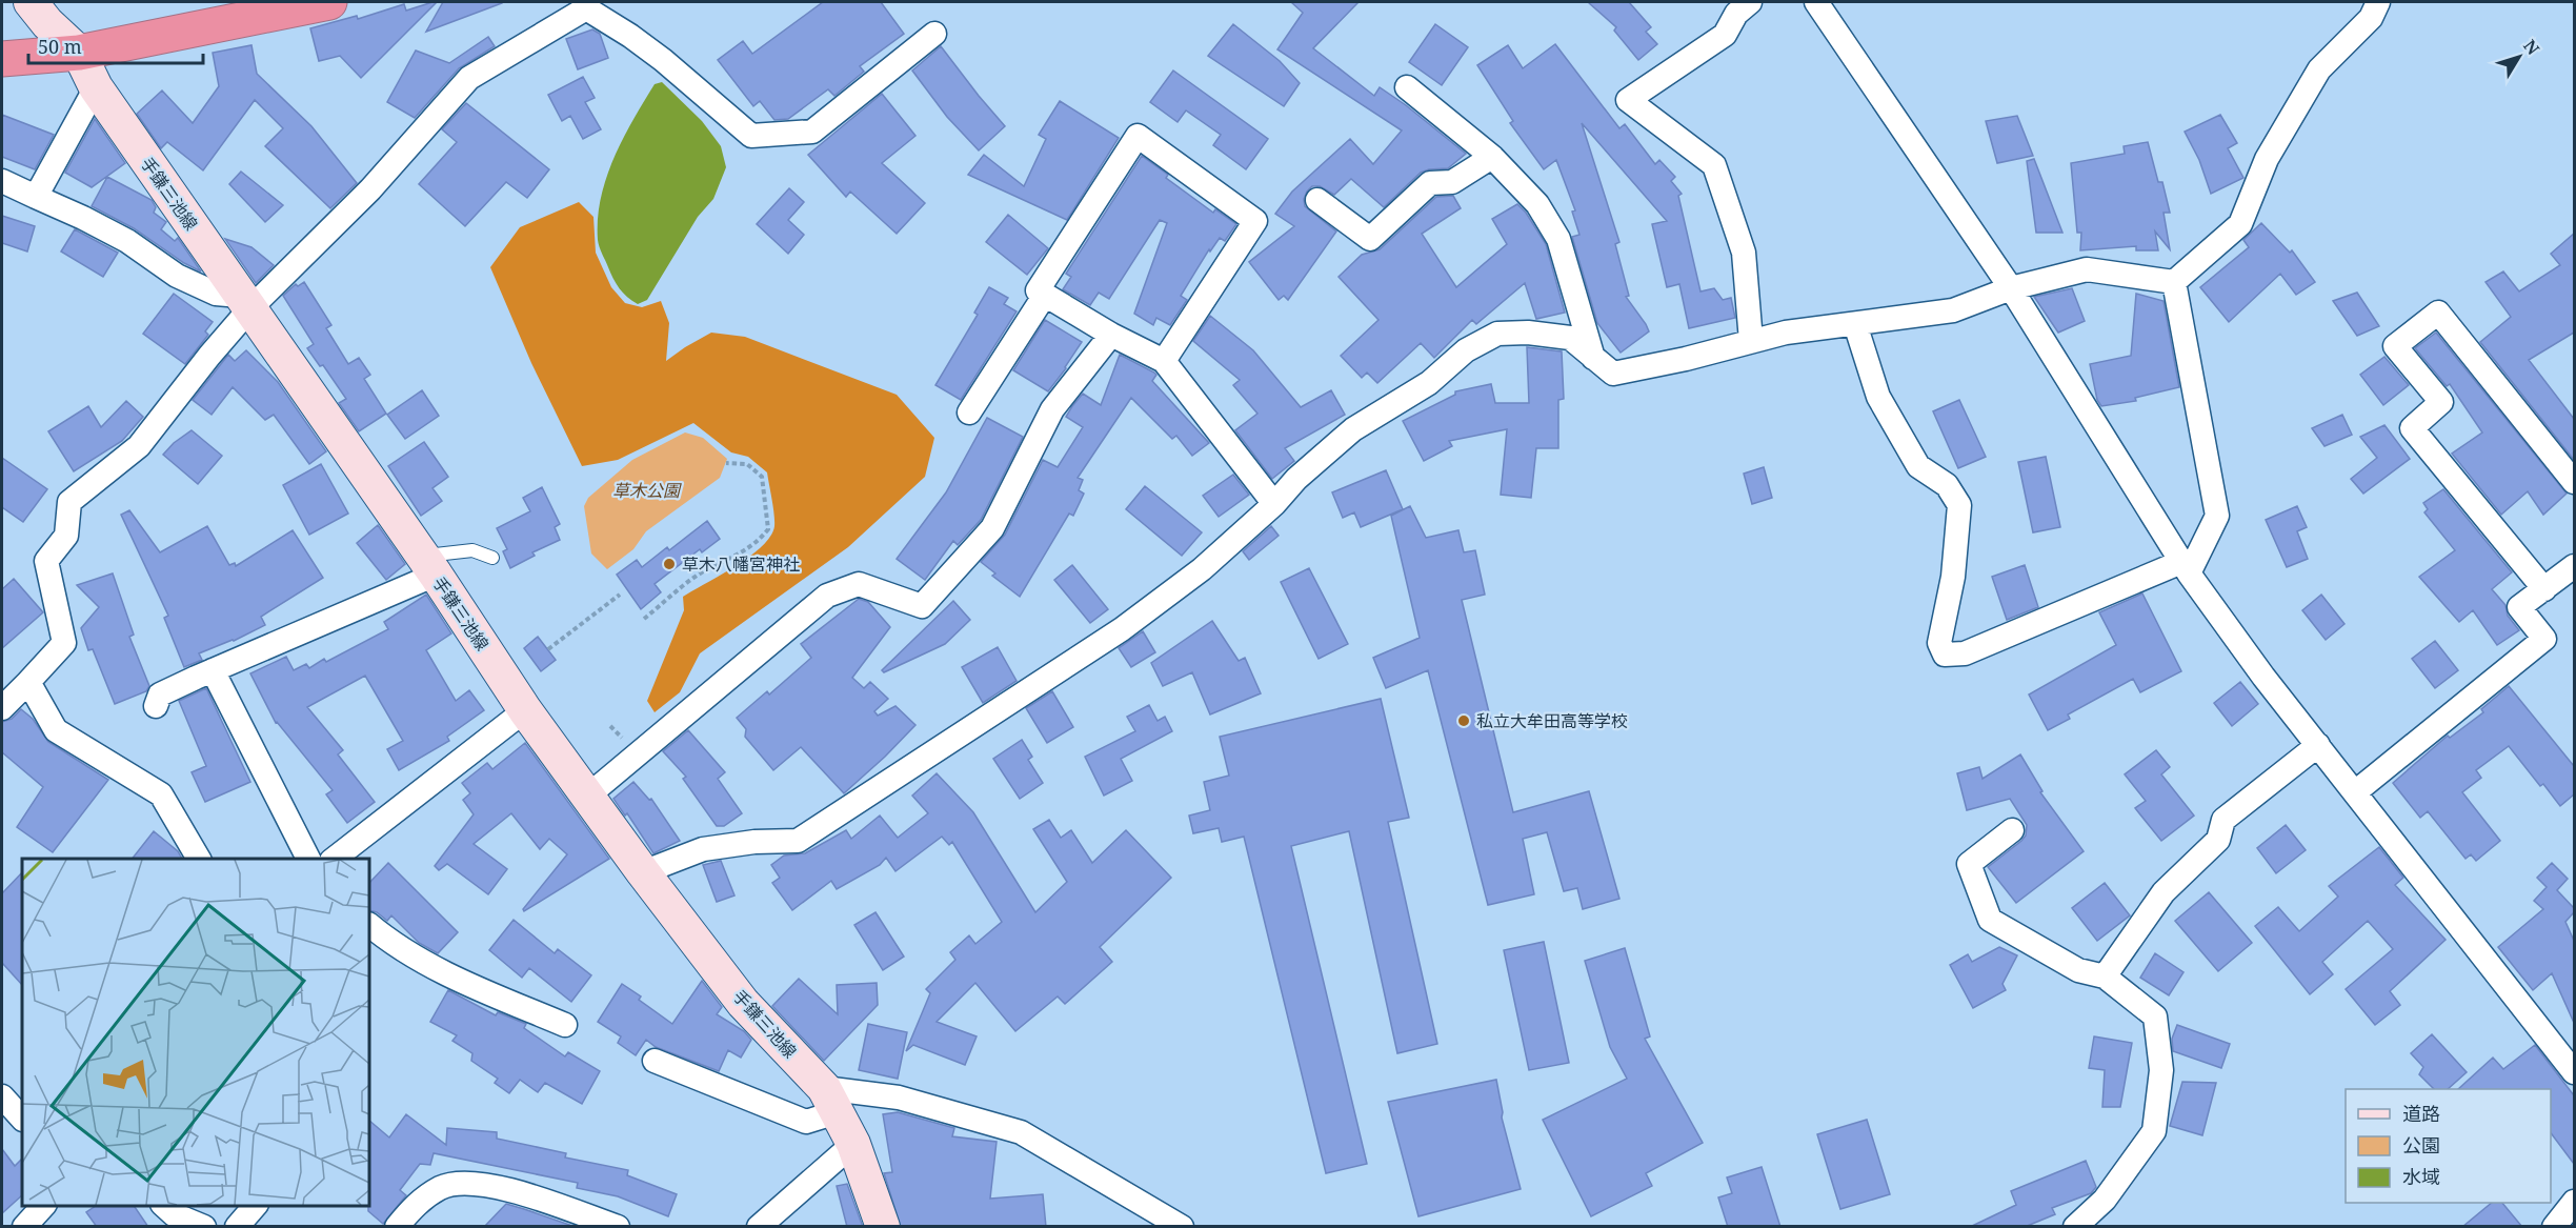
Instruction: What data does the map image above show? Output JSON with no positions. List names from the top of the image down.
{
  "streets": {
    "main road": ["手鎌三池線"]
  },
  "parks": ["草木公園"],
  "places": ["草木八幡宮神社", "私立大牟田高等学校"],
  "legend": ["道路", "公園", "水域"],
  "scale_bar": "50 m",
  "north": "top right"
}
